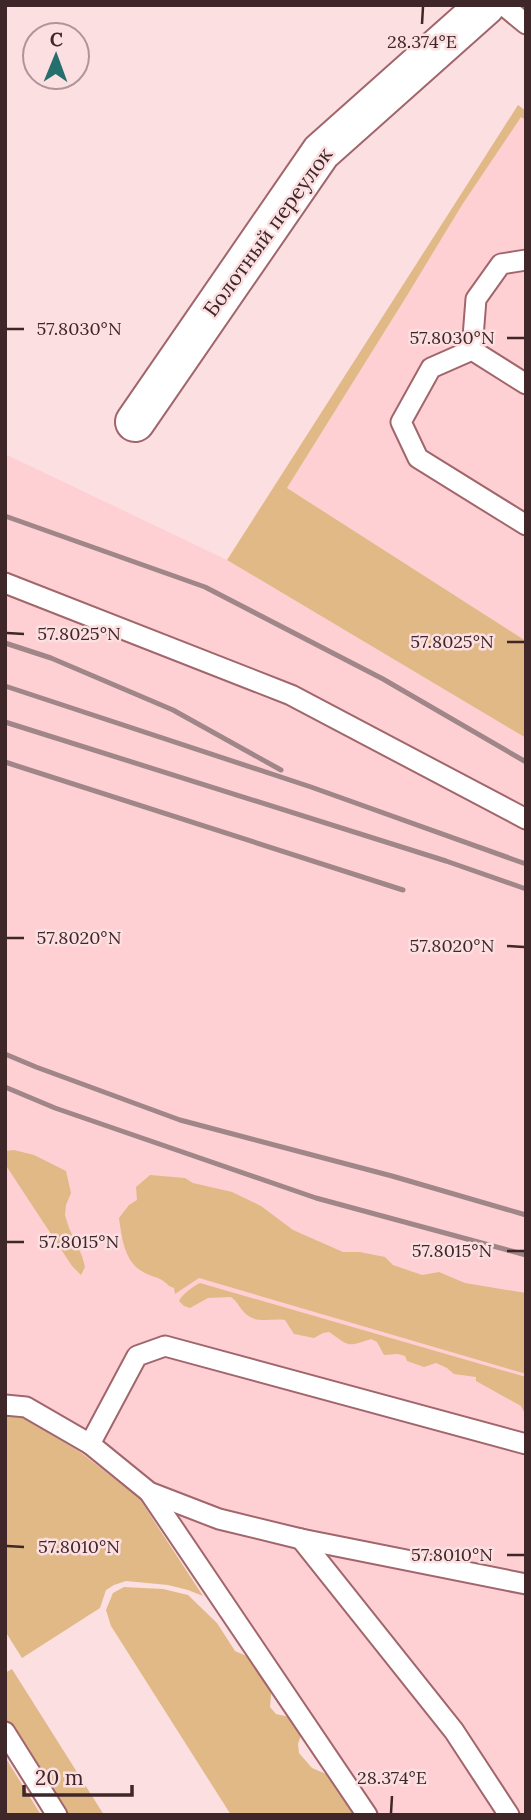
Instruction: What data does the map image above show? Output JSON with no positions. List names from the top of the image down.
{
  "streets": {
    "street": ["Болотный переулок"]
  },
  "scale_bar": "20 m",
  "north": "top",
  "coordinates": [
    "28.374°E",
    "57.8030°N",
    "57.8025°N",
    "57.8020°N",
    "57.8015°N",
    "57.8010°N"
  ]
}
